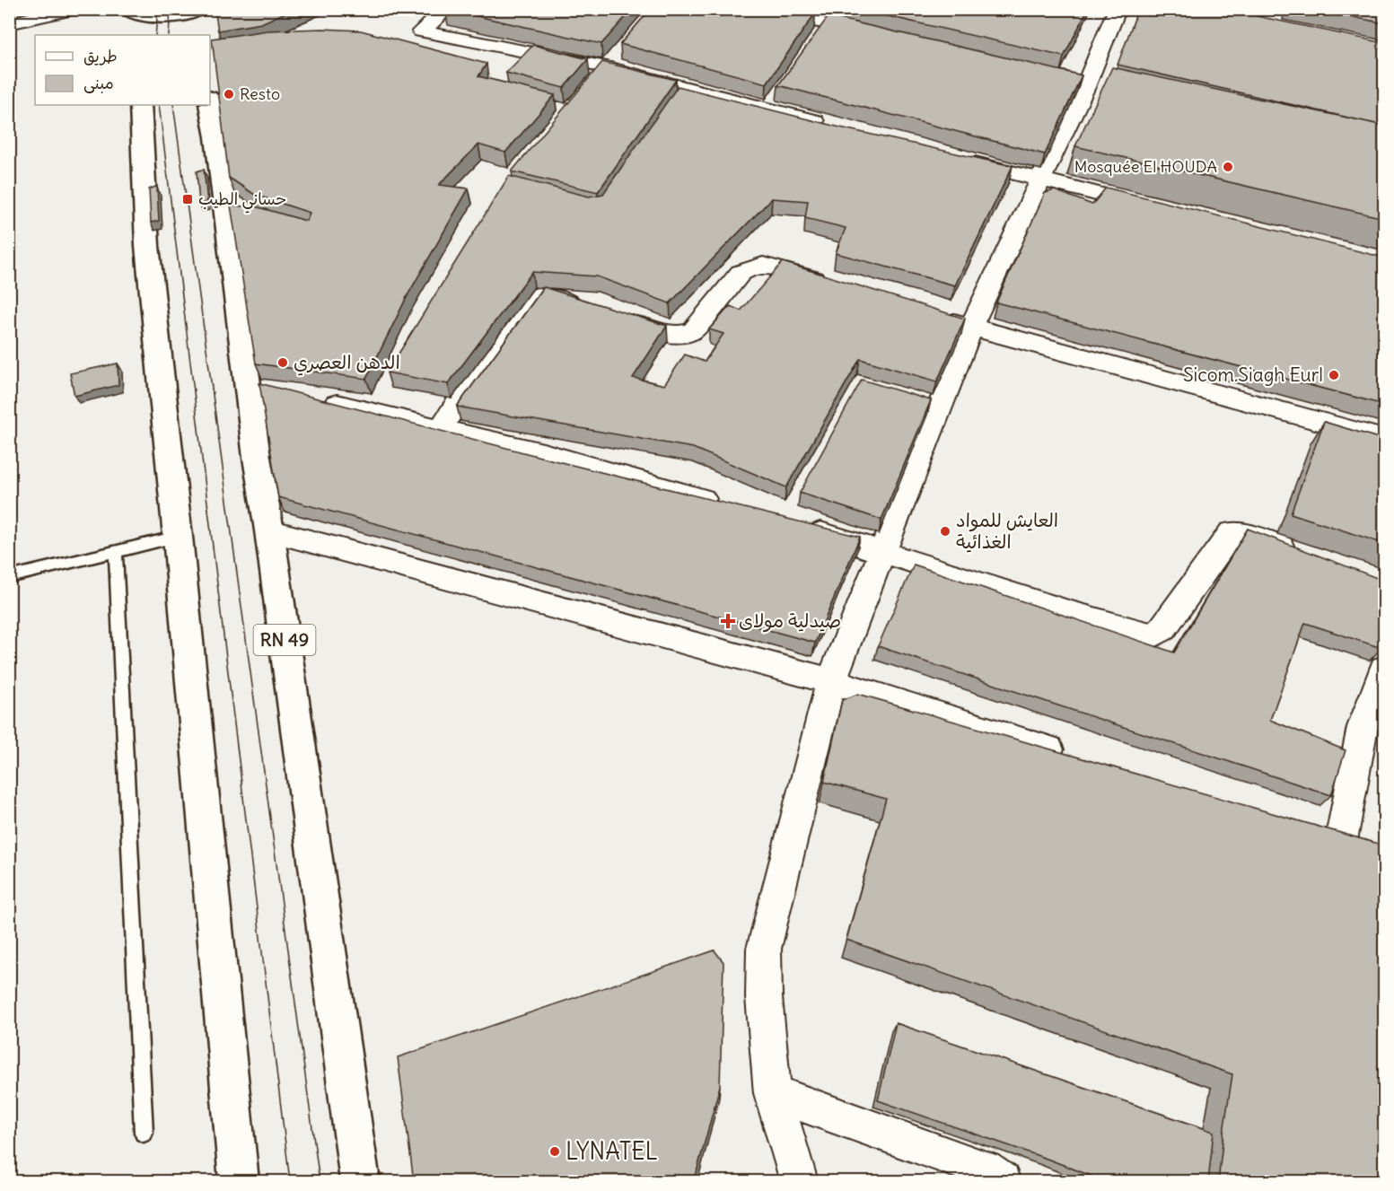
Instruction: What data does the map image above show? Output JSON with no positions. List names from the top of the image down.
{
  "streets": {
    "main road": ["RN 49"]
  },
  "places": {
    "other": [
      "Resto",
      "Mosquée El HOUDA",
      "الدهن العصري",
      "Sicom.Siagh Eurl",
      "العايش للمواد الغذائية",
      "LYNATEL"
    ],
    "transit": ["حساني الطيب"],
    "health": ["صيدلية مولاى"]
  },
  "legend": ["طريق", "مبنى"]
}
